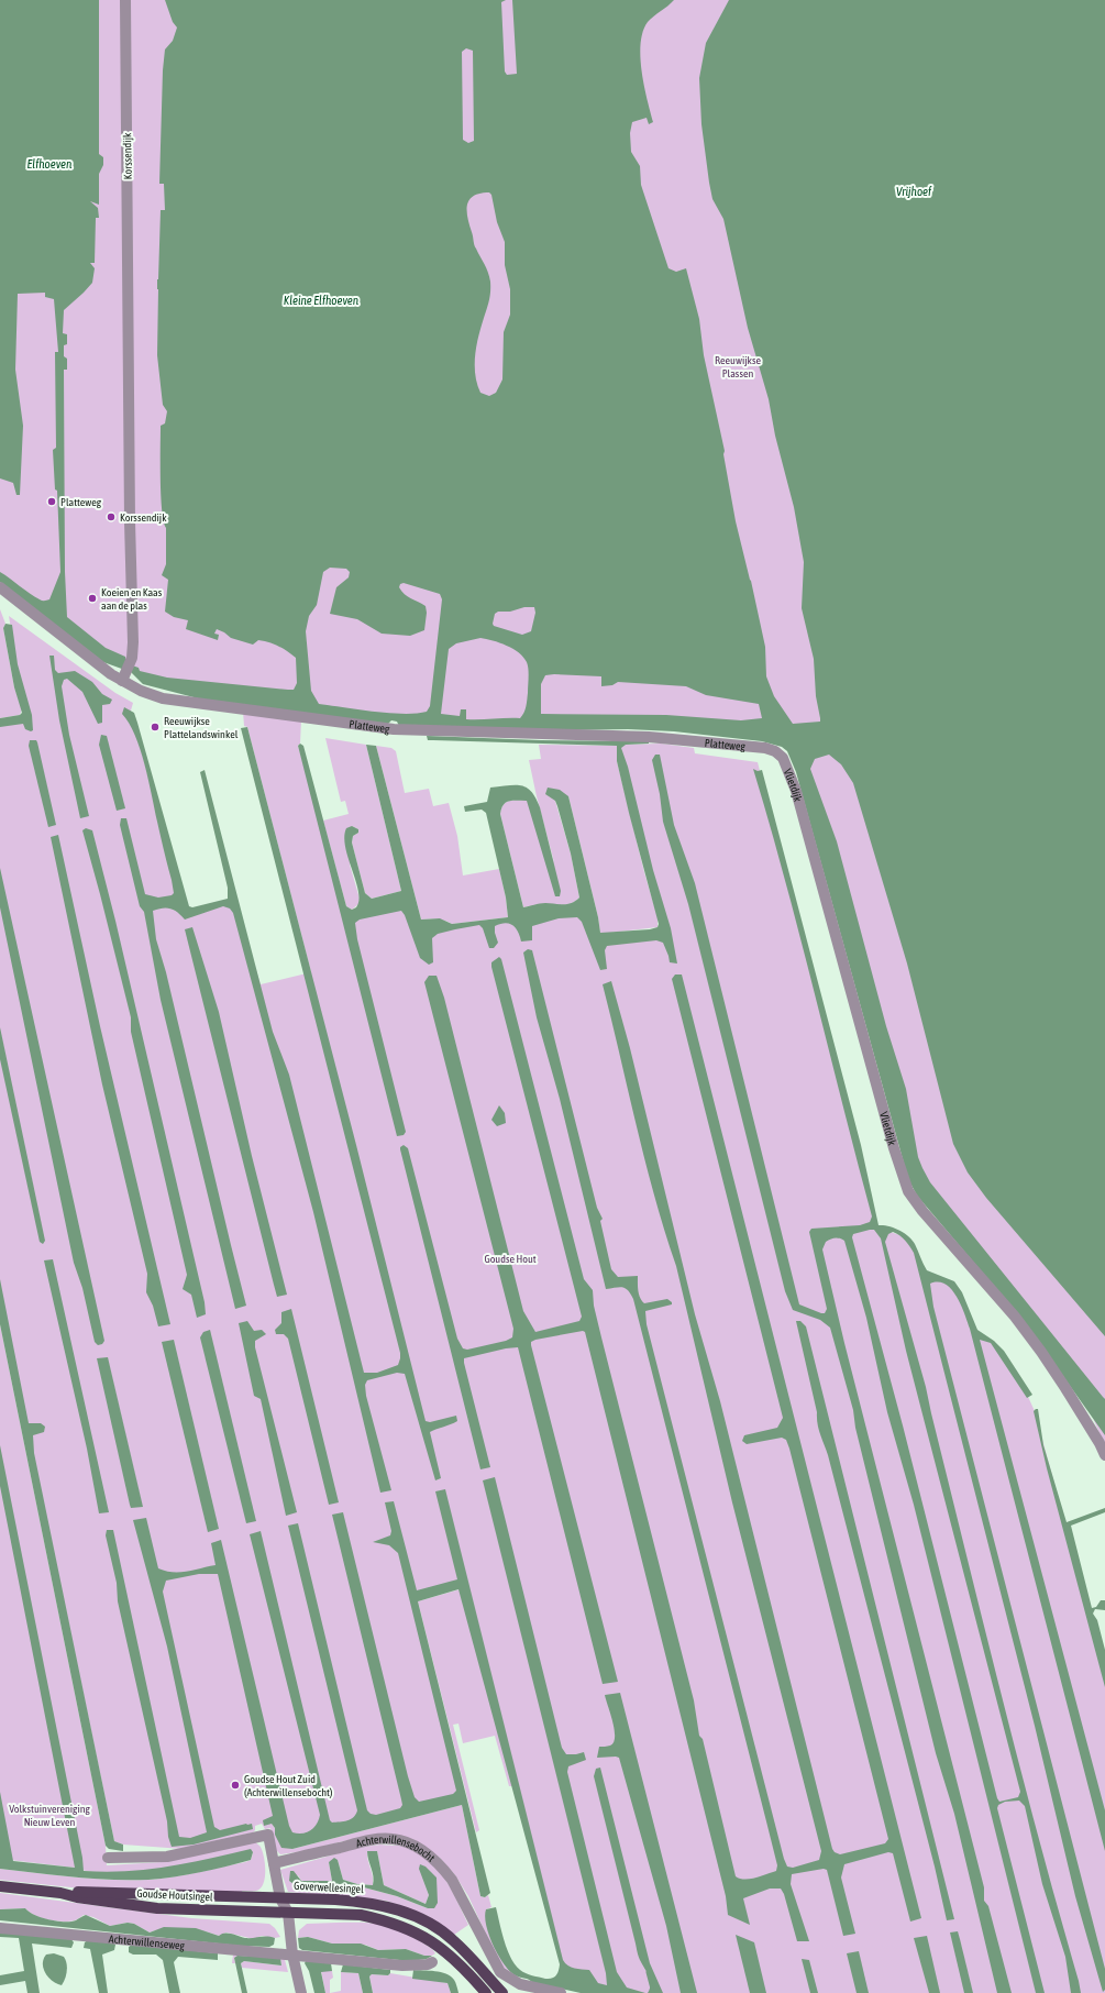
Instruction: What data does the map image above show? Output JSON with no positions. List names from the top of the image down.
{
  "streets": {
    "main road": ["Goverwellesingel", "Goudse Houtsingel"],
    "street": [
      "Korssendijk",
      "Platteweg",
      "Vlietdijk",
      "Achterwillensebocht",
      "Achterwillenseweg"
    ]
  },
  "crossings": [
    ["Korssendijk", "Platteweg"],
    ["Platteweg", "Vlietdijk"],
    ["Goverwellesingel", "Goudse Houtsingel"]
  ],
  "water": ["Elfhoeven", "Vrijhoef", "Kleine Elfhoeven"],
  "parks": ["Reeuwijkse Plassen", "Goudse Hout", "Volkstuinvereniging Nieuw Leven"],
  "places": [
    "Platteweg",
    "Korssendijk",
    "Koeien en Kaas aan de plas",
    "Reeuwijkse Plattelandswinkel",
    "Goudse Hout Zuid (Achterwillensebocht)"
  ]
}
